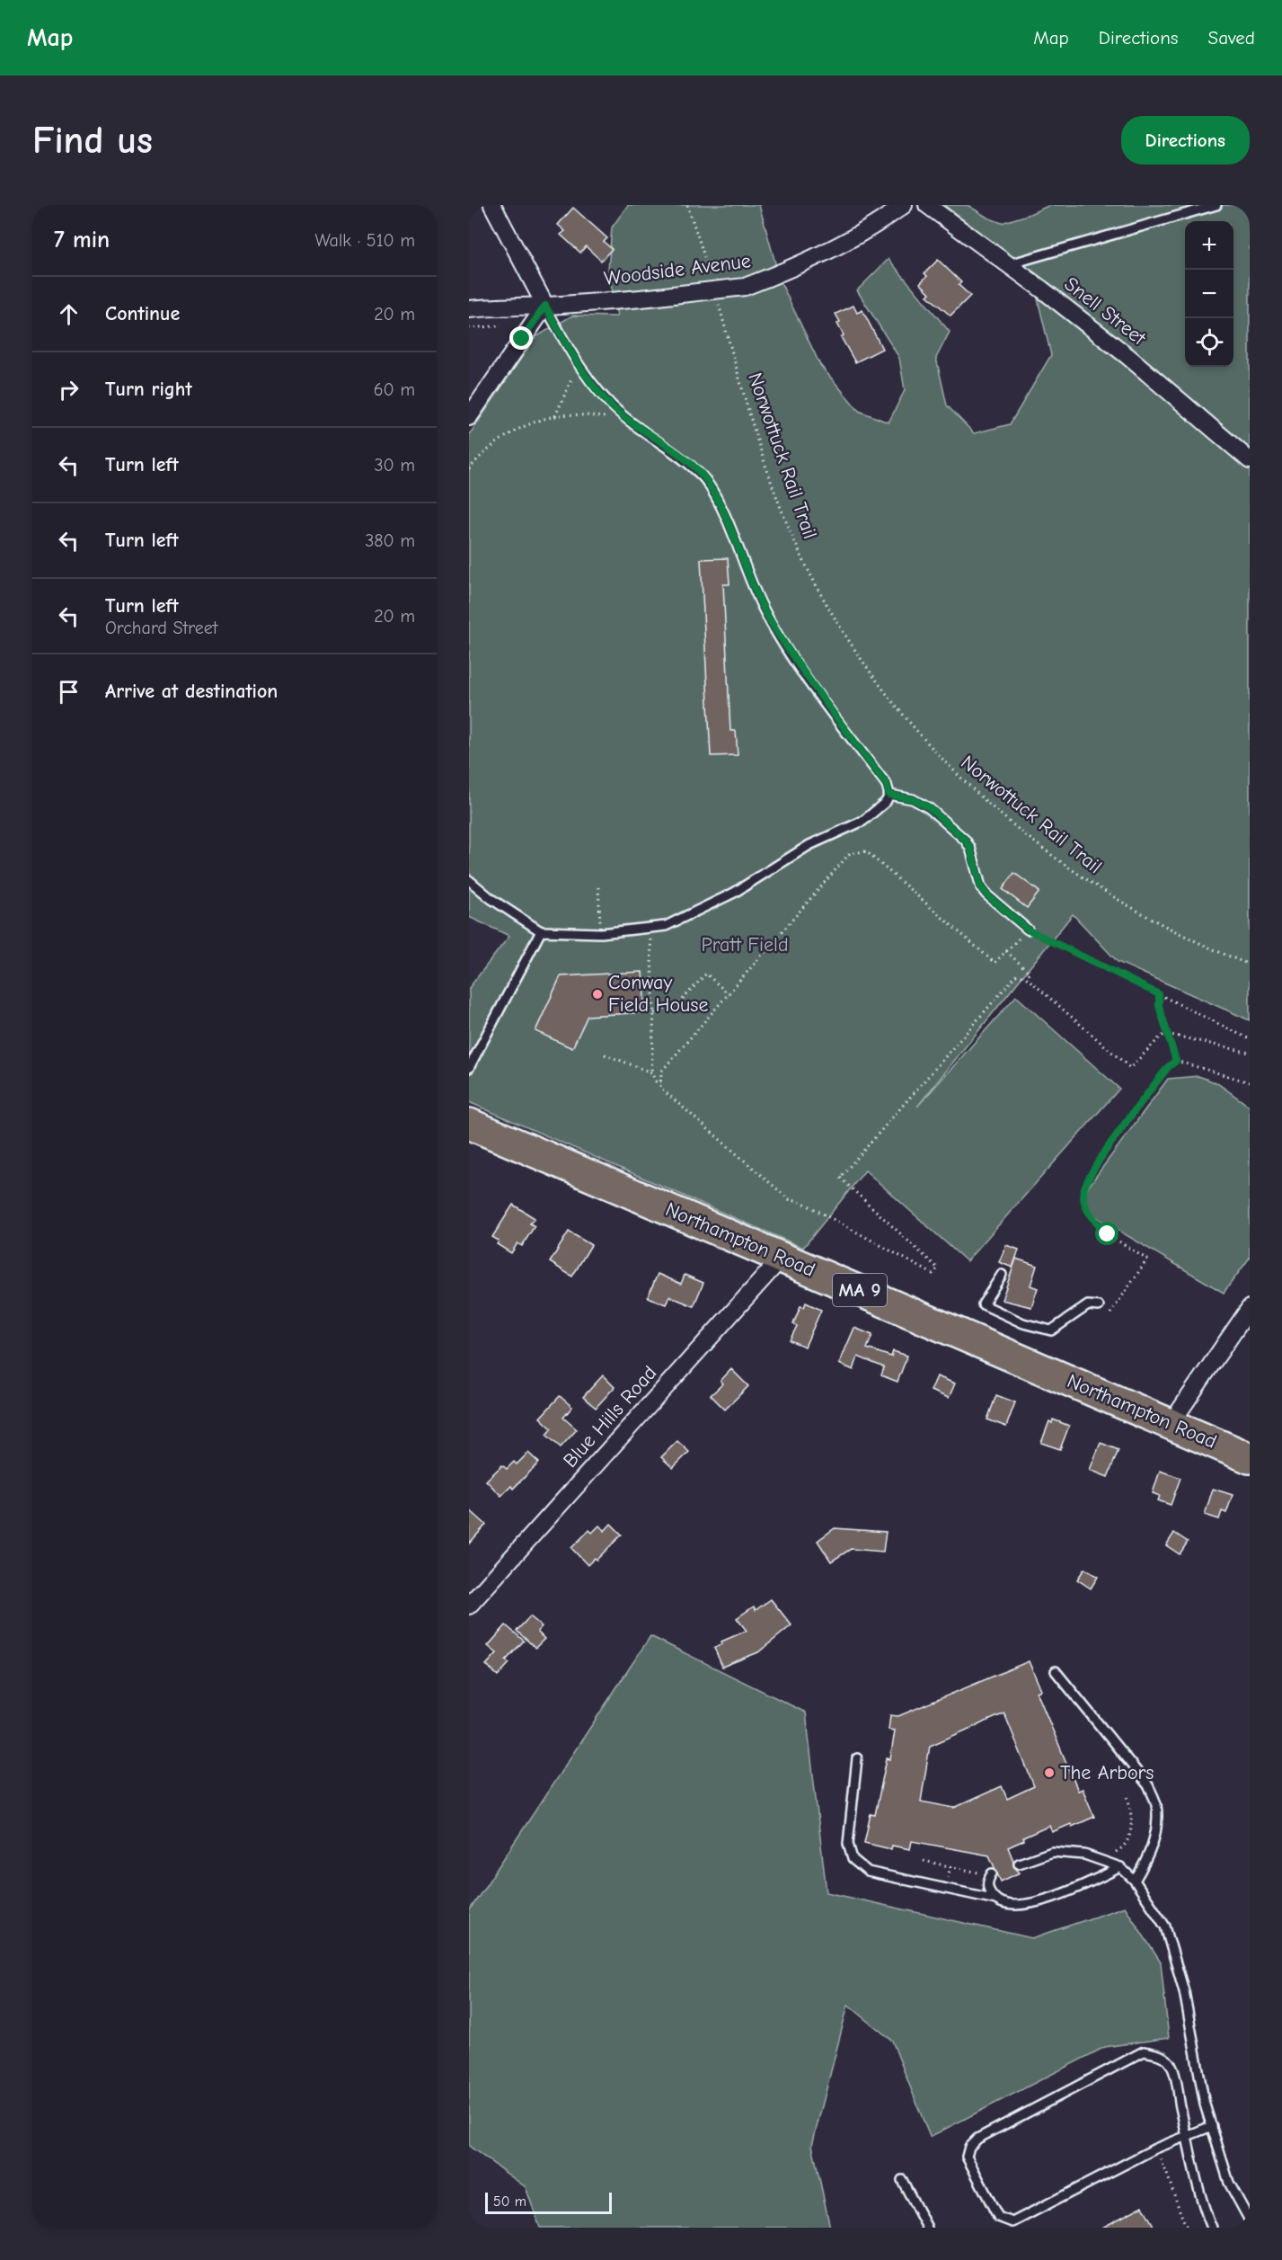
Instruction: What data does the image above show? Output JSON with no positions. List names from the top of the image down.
{
  "streets": {
    "highway": ["Northampton Road", "MA 9"],
    "street": ["Woodside Avenue", "Snell Street", "Blue Hills Road"],
    "path": ["Norwottuck Rail Trail"]
  },
  "crossings": [
    ["Northampton Road", "Blue Hills Road"]
  ],
  "parks": ["Pratt Field"],
  "places": ["Conway Field House", "The Arbors"],
  "scale_bar": "50 m",
  "page": {
    "header": "Map",
    "nav": ["Map", "Directions", "Saved"],
    "buttons": "Directions",
    "title": "Find us",
    "heading": ["7 min", "Walk · 510 m"],
    "map_buttons": ["+", "−"],
    "list": [
      ["Continue", "20 m"],
      ["Turn right", "60 m"],
      ["Turn left", "30 m"],
      ["Turn left", "380 m"],
      ["Turn left", "Orchard Street", "20 m"],
      "Arrive at destination"
    ],
    "scale": "50 m"
  }
}
